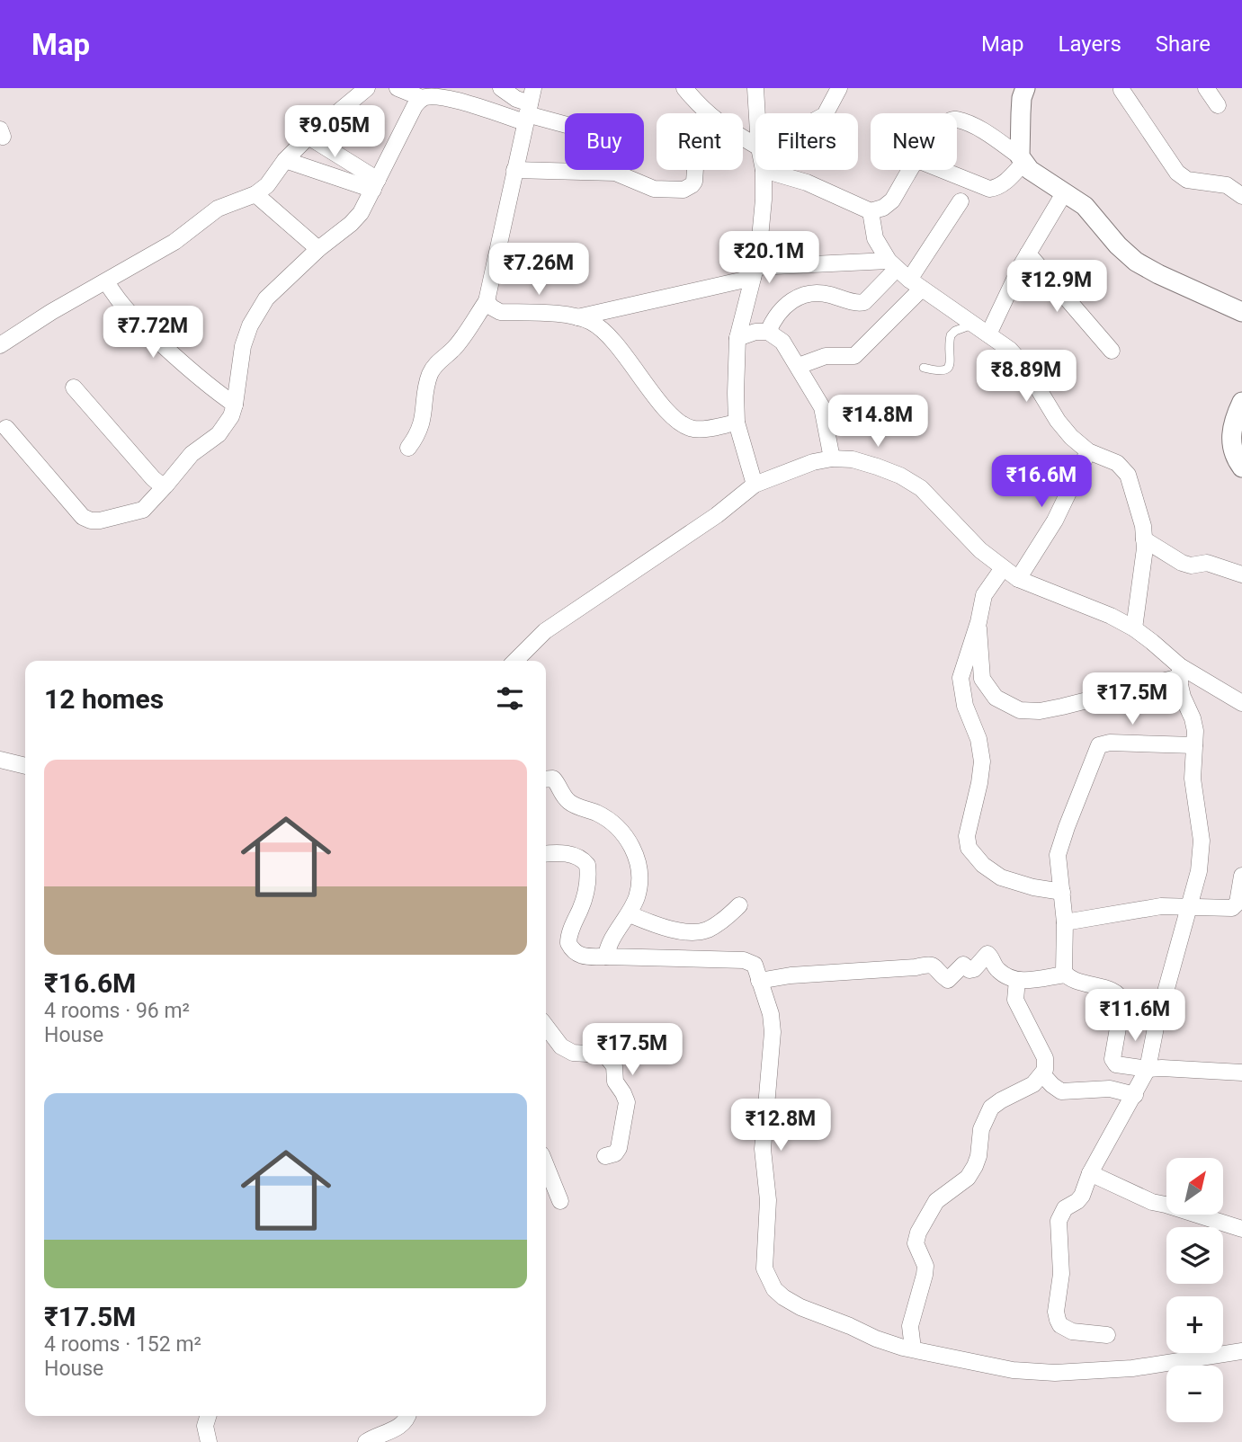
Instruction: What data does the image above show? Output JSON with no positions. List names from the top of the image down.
{
  "north": "top right",
  "page": {
    "header": "Map",
    "nav": ["Map", "Layers", "Share"],
    "price": [
      "₹9.05M",
      "₹20.1M",
      "₹7.26M",
      "₹12.9M",
      "₹7.72M",
      "₹8.89M",
      "₹14.8M",
      "₹16.6M",
      "₹17.5M",
      "₹11.6M",
      "₹17.5M",
      "₹12.8M"
    ],
    "chip": [
      "Buy",
      "Rent",
      "Filters",
      "New"
    ],
    "heading": "12 homes",
    "list": [
      {
        "name": "₹16.6M",
        "note": "4 rooms · 96 m² · House"
      },
      {
        "name": "₹17.5M",
        "note": "4 rooms · 152 m² · House"
      }
    ],
    "map_buttons": ["+", "−"]
  }
}
